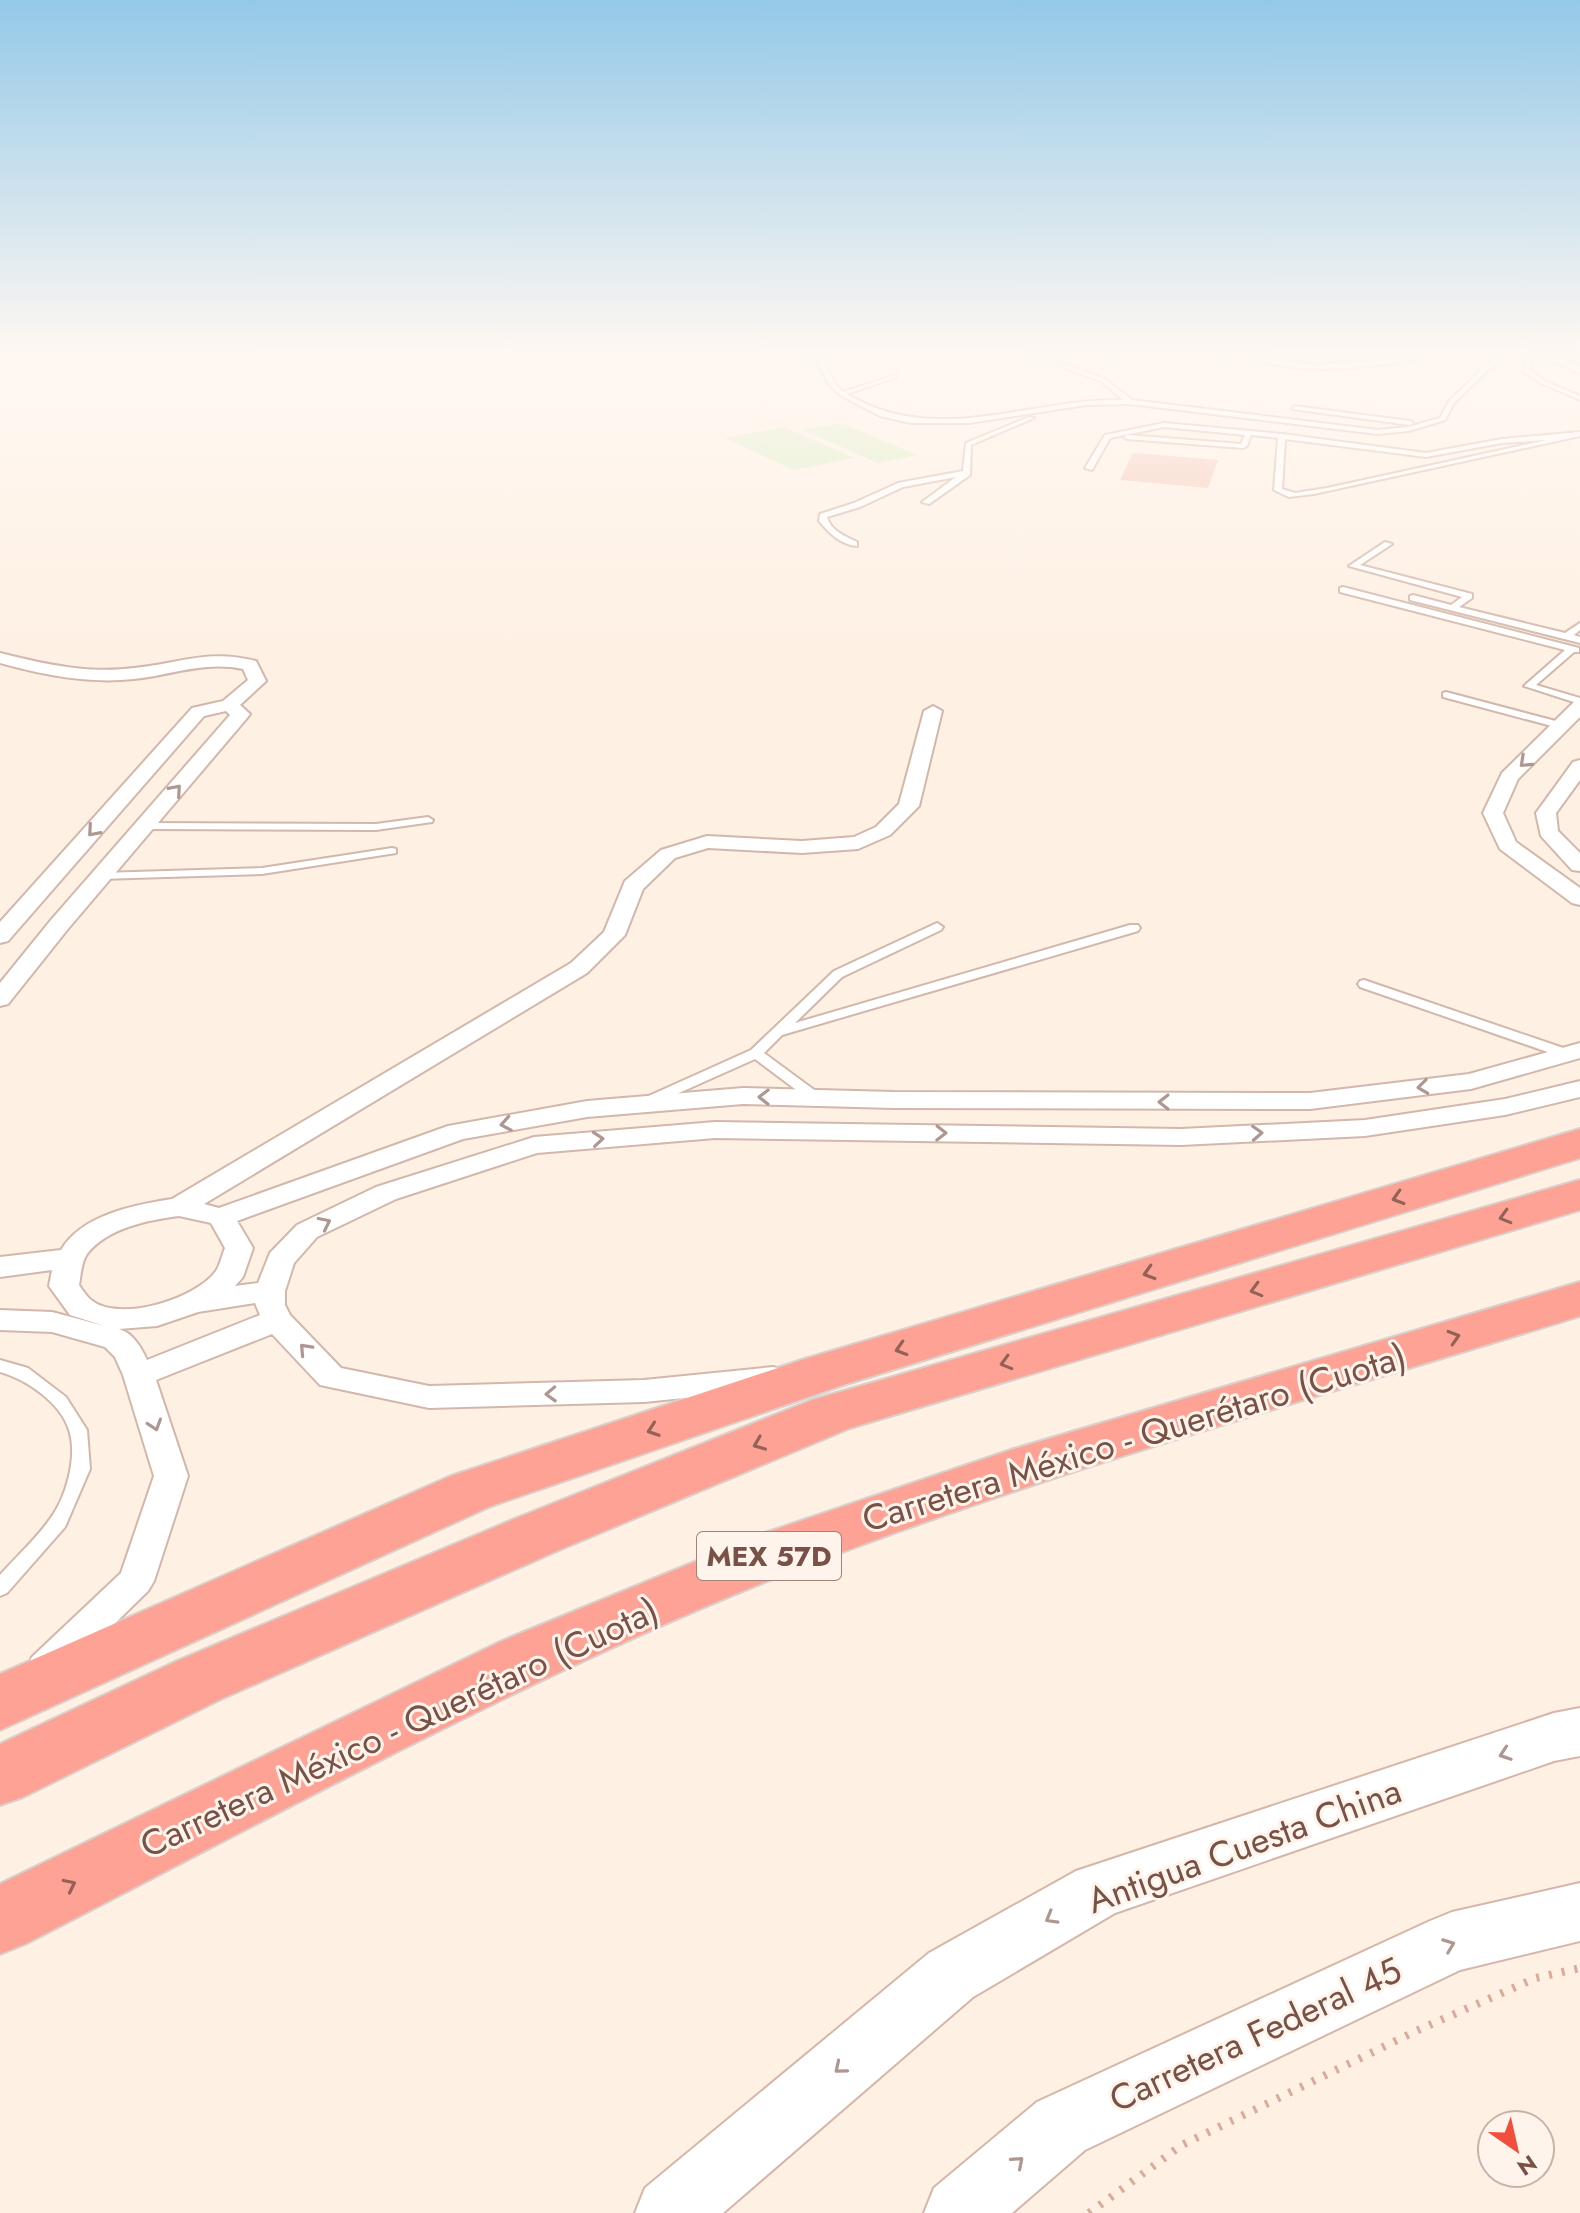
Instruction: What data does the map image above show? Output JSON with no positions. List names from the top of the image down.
{
  "streets": {
    "highway": ["Carretera México - Querétaro (Cuota)", "MEX 57D"],
    "street": ["Antigua Cuesta China", "Carretera Federal 45"]
  },
  "one_way": ["Antigua Cuesta China", "Carretera Federal 45"],
  "north": "bottom right"
}
